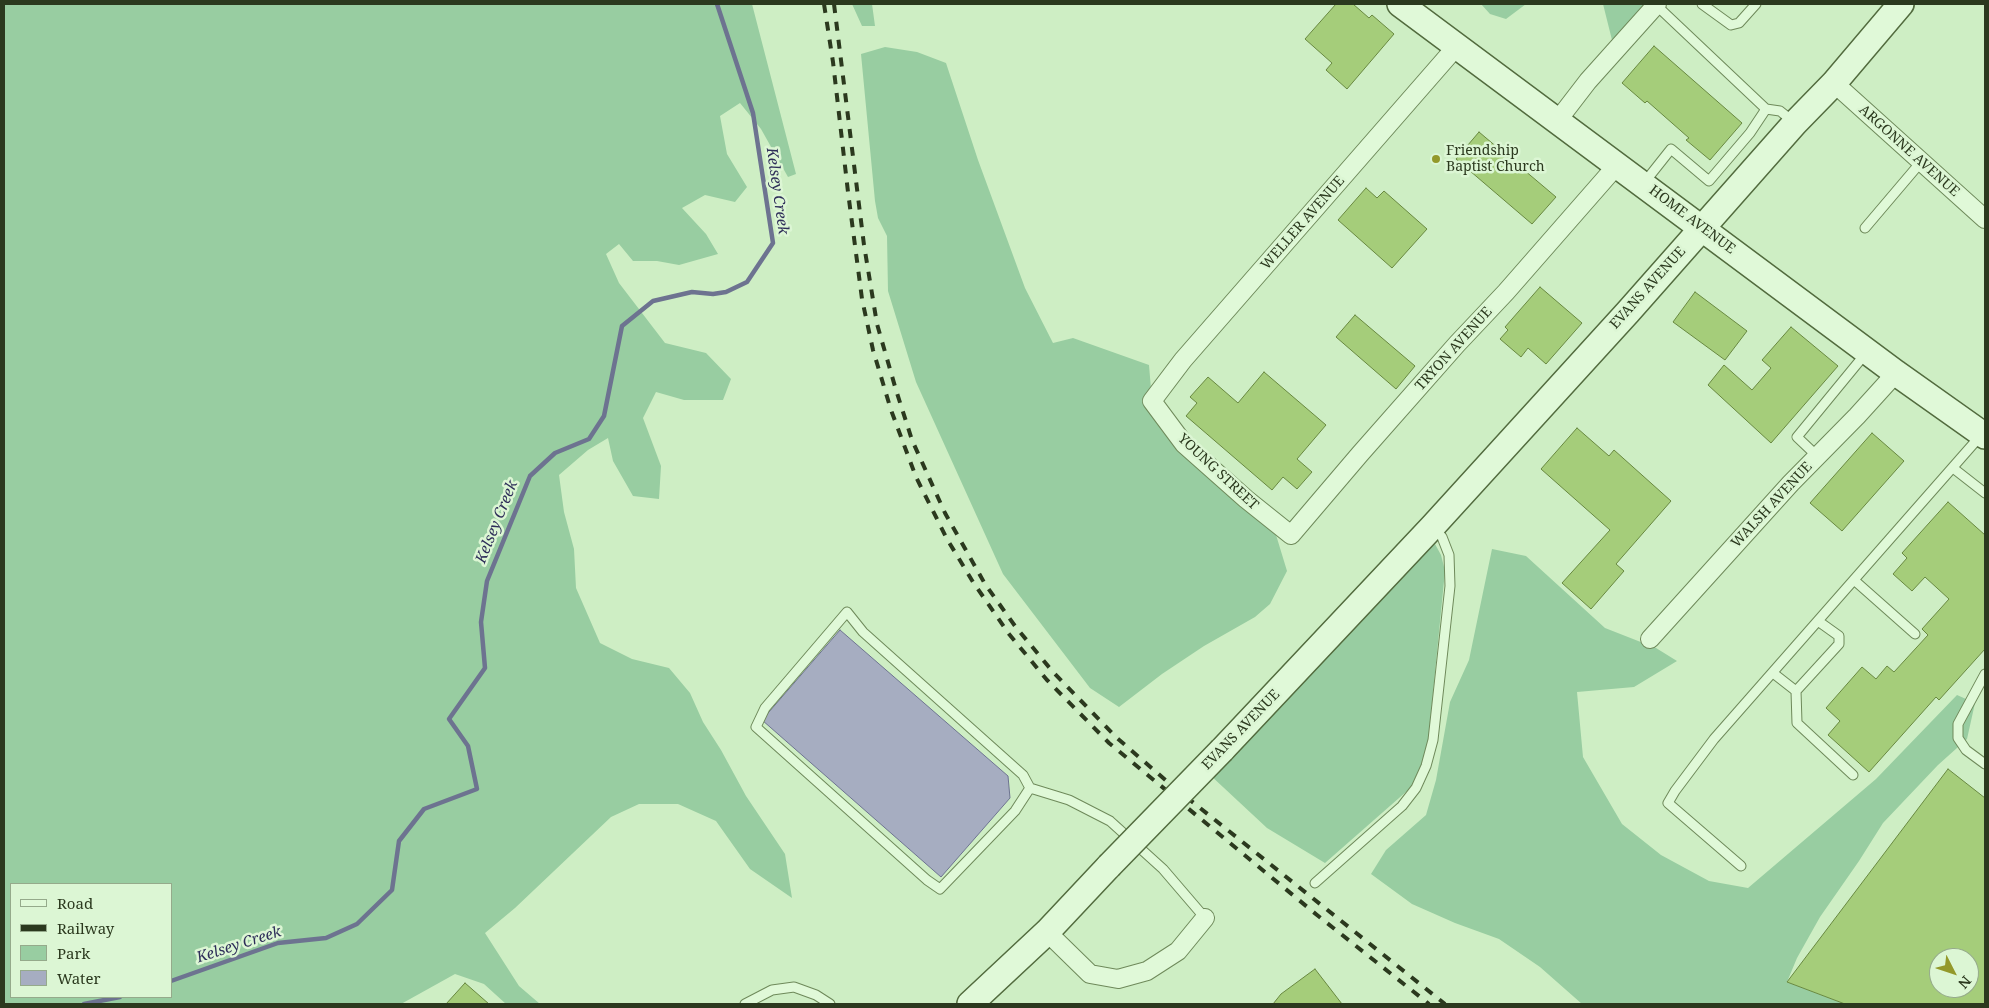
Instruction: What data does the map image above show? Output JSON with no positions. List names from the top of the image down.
{
  "streets": {
    "street": [
      "ARGONNE AVENUE",
      "HOME AVENUE",
      "WELLER AVENUE",
      "EVANS AVENUE",
      "TRYON AVENUE",
      "YOUNG STREET",
      "WALSH AVENUE"
    ]
  },
  "crossings": [
    ["ARGONNE AVENUE", "EVANS AVENUE"],
    ["HOME AVENUE", "WELLER AVENUE"],
    ["HOME AVENUE", "EVANS AVENUE"],
    ["HOME AVENUE", "TRYON AVENUE"],
    ["HOME AVENUE", "WALSH AVENUE"],
    ["WELLER AVENUE", "YOUNG STREET"],
    ["TRYON AVENUE", "YOUNG STREET"]
  ],
  "water": ["Kelsey Creek"],
  "places": ["Friendship Baptist Church"],
  "legend": [
    "Road",
    "Railway",
    "Park",
    "Water"
  ],
  "north": "bottom right"
}
